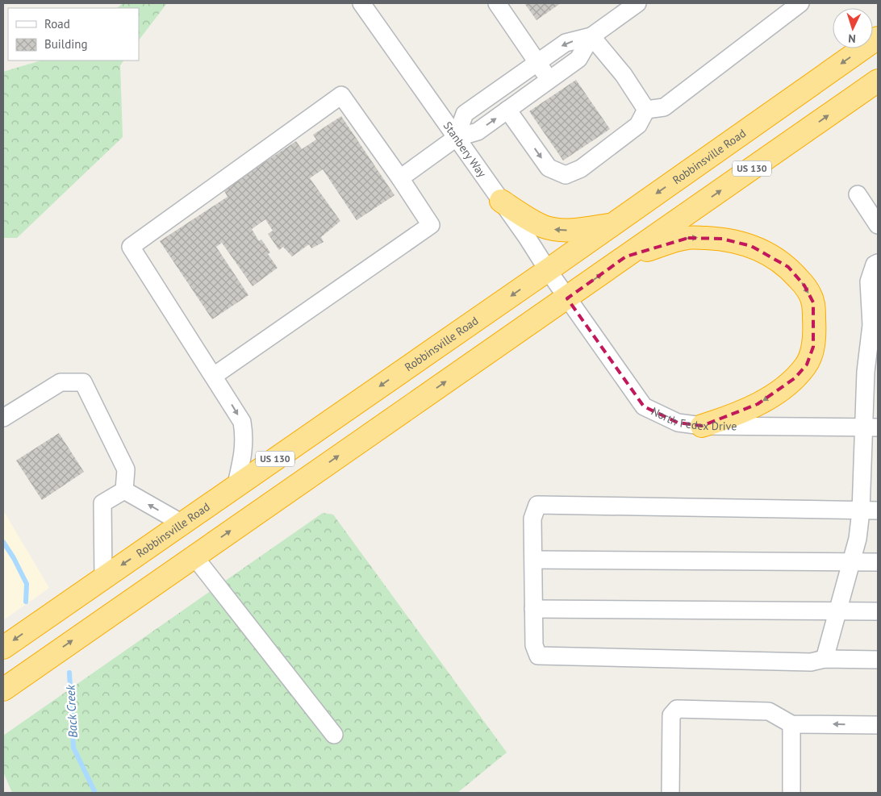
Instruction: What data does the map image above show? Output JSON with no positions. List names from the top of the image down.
{
  "streets": {
    "highway": ["Robbinsville Road", "US 130"],
    "street": ["Stanbery Way", "North Fedex Drive"]
  },
  "crossings": [
    ["Stanbery Way", "Robbinsville Road"],
    ["Stanbery Way", "US 130"],
    ["Stanbery Way", "North Fedex Drive"],
    ["US 130", "North Fedex Drive"]
  ],
  "water": ["Back Creek"],
  "legend": ["Road", "Building"],
  "north": "bottom"
}
